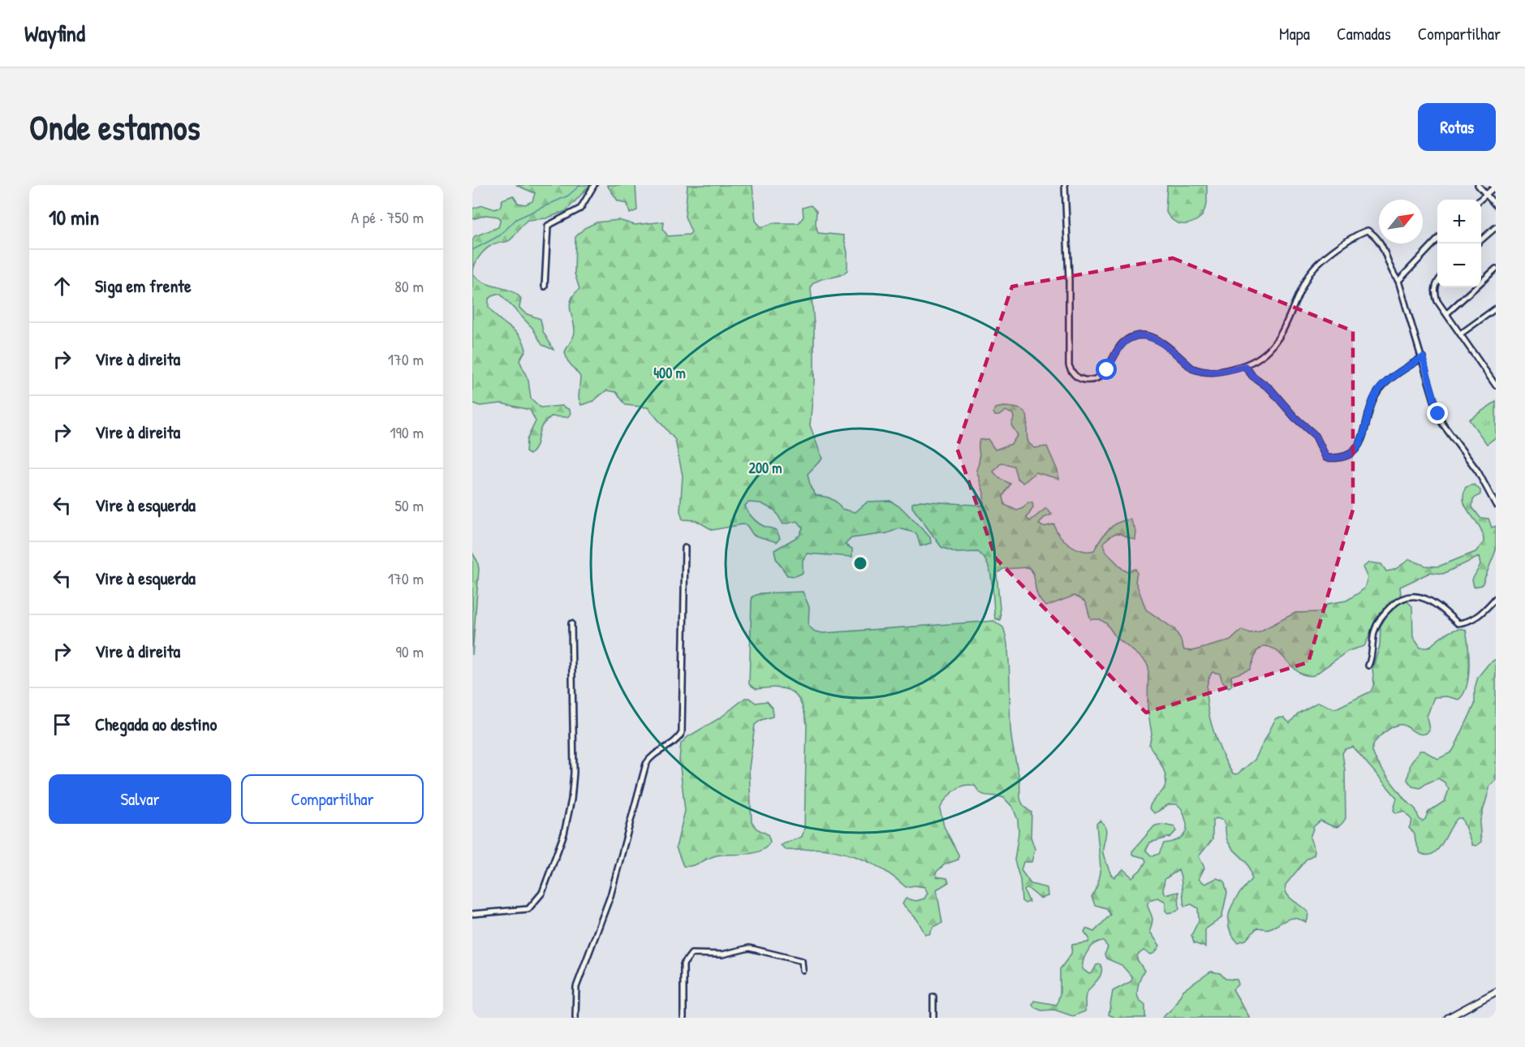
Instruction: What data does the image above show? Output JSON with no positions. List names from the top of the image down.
{
  "north": "top right",
  "page": {
    "header": "Wayfind",
    "nav": ["Mapa", "Camadas", "Compartilhar"],
    "buttons": [
      "Rotas",
      ["Salvar", "Compartilhar"]
    ],
    "title": "Onde estamos",
    "heading": ["10 min", "A pé · 750 m"],
    "map_buttons": ["+", "−"],
    "list": [
      ["Siga em frente", "80 m"],
      ["Vire à direita", "170 m"],
      ["Vire à direita", "190 m"],
      ["Vire à esquerda", "50 m"],
      ["Vire à esquerda", "170 m"],
      ["Vire à direita", "90 m"],
      "Chegada ao destino"
    ]
  },
  "rings": ["400 m", "200 m"]
}
